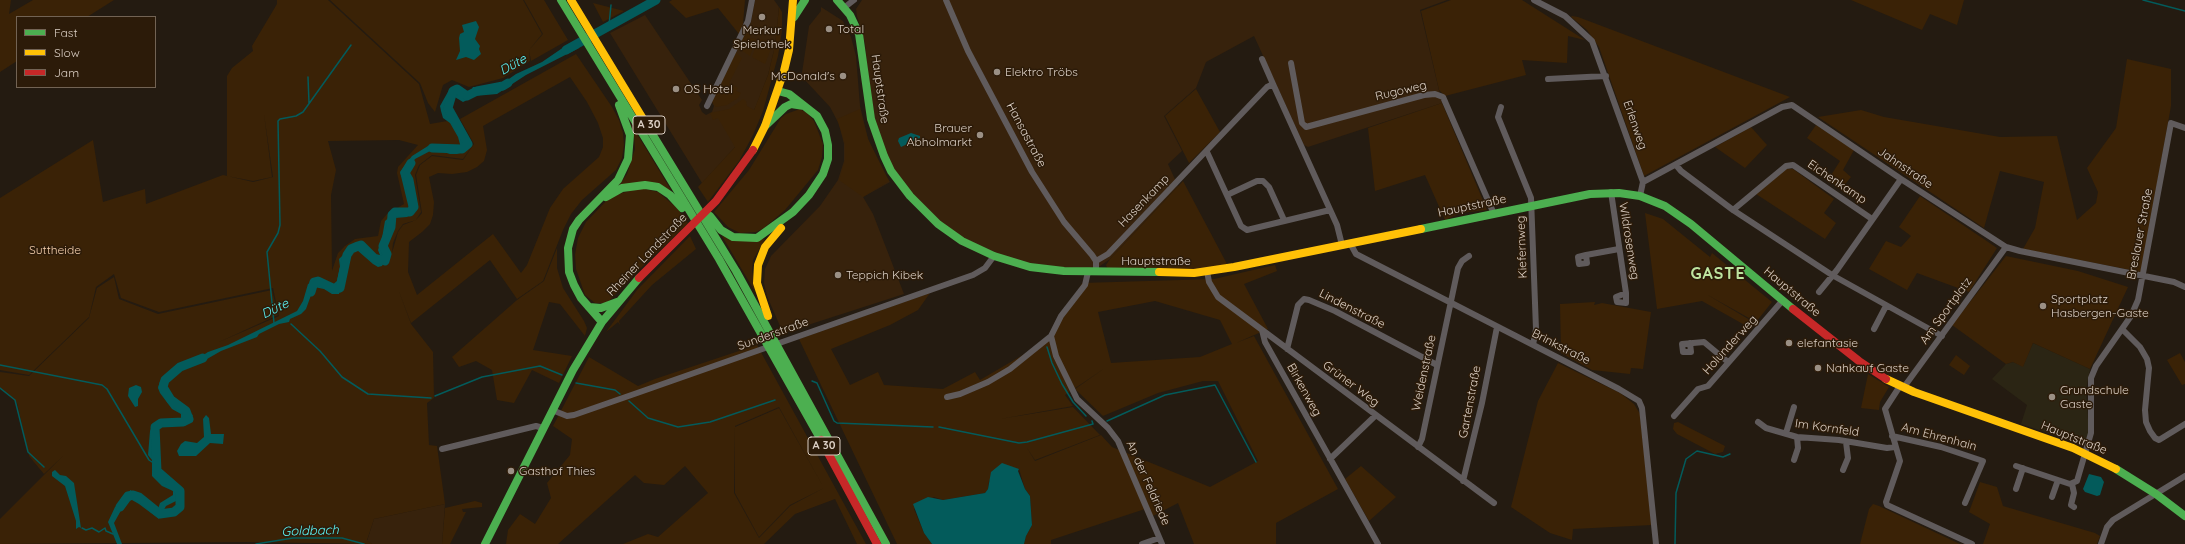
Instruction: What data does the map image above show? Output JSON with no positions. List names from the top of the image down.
{
  "streets": {
    "main road": ["Hauptstraße", "A 30", "Rheiner Landstraße"],
    "street": [
      "Rugoweg",
      "Erlenweg",
      "Hansastraße",
      "Jahnstraße",
      "Eichenkamp",
      "Hasenkamp",
      "Breslauer Straße",
      "Wildrosenweg",
      "Kiefernweg",
      "Lindenstraße",
      "Am Sportplatz",
      "Sunderstraße",
      "Holunderweg",
      "Brinkstraße",
      "Weidenstraße",
      "Grüner Weg",
      "Birkenweg",
      "Gartenstraße",
      "Im Kornfeld",
      "Am Ehrenhain",
      "An der Feldriede"
    ]
  },
  "crossings": [
    ["Hauptstraße", "Rugoweg"],
    ["Hauptstraße", "Breslauer Straße"],
    ["Hauptstraße", "Wildrosenweg"],
    ["Hauptstraße", "Kiefernweg"],
    ["Hauptstraße", "Am Sportplatz"],
    ["Hauptstraße", "Sunderstraße"],
    ["Hauptstraße", "Holunderweg"],
    ["Hauptstraße", "Brinkstraße"],
    ["Hauptstraße", "Grüner Weg"],
    ["Erlenweg", "Jahnstraße"],
    ["Hansastraße", "Hasenkamp"],
    ["Jahnstraße", "Eichenkamp"],
    ["Jahnstraße", "Breslauer Straße"],
    ["Jahnstraße", "Am Sportplatz"],
    ["Kiefernweg", "Brinkstraße"],
    ["Rheiner Landstraße", "Sunderstraße"],
    ["Lindenstraße", "Weidenstraße"],
    ["Lindenstraße", "Grüner Weg"],
    ["Am Sportplatz", "Im Kornfeld"],
    ["Am Sportplatz", "Am Ehrenhain"],
    ["Brinkstraße", "Weidenstraße"],
    ["Brinkstraße", "Gartenstraße"],
    ["Weidenstraße", "Grüner Weg"],
    ["Grüner Weg", "Birkenweg"],
    ["Grüner Weg", "Gartenstraße"]
  ],
  "districts": ["GASTE"],
  "water": ["Düte", "Goldbach"],
  "parks": ["Suttheide"],
  "places": [
    "Merkur Spielothek",
    "Total",
    "Elektro Tröbs",
    "McDonald's",
    "OS Hotel",
    "Brauer Abholmarkt",
    "Teppich Kibek",
    "Sportplatz Hasbergen-Gaste",
    "elefantasie",
    "Nahkauf Gaste",
    "Grundschule Gaste",
    "Gasthof Thies"
  ],
  "legend": ["Fast", "Slow", "Jam"]
}
